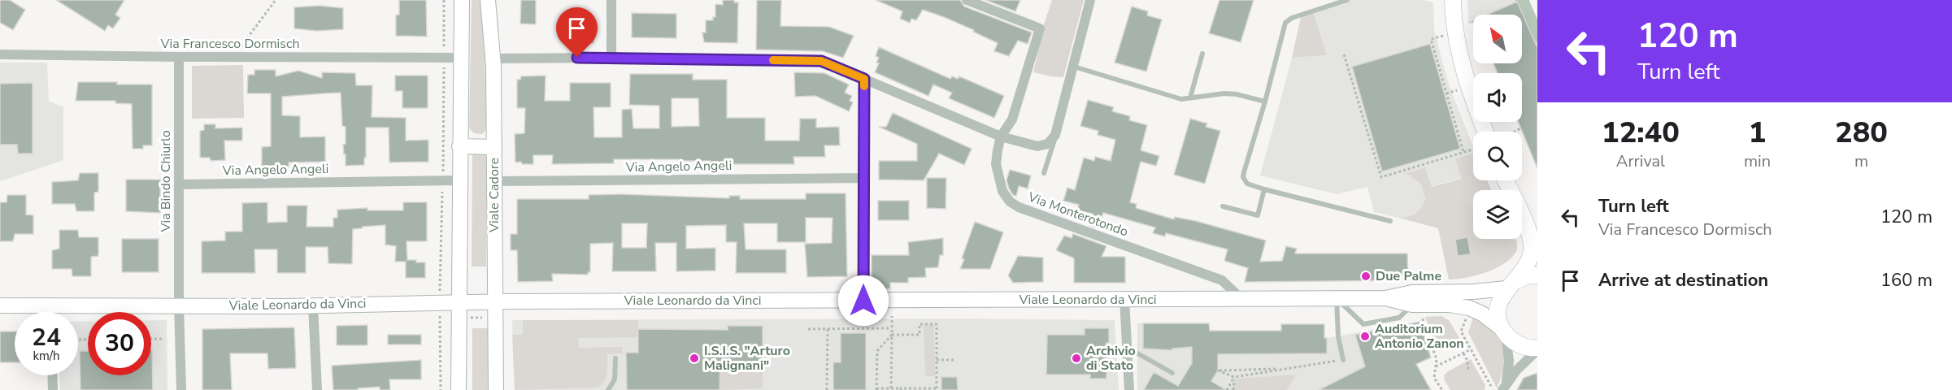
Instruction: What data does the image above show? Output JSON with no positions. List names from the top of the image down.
{
  "streets": {
    "main road": ["Viale Cadore", "Viale Leonardo da Vinci"],
    "street": [
      "Via Francesco Dormisch",
      "Via Angelo Angeli",
      "Via Bindo Chiurlo",
      "Via Monterotondo"
    ]
  },
  "crossings": [
    ["Via Francesco Dormisch", "Via Bindo Chiurlo"],
    ["Via Angelo Angeli", "Via Bindo Chiurlo"],
    ["Via Angelo Angeli", "Viale Cadore"],
    ["Via Bindo Chiurlo", "Viale Leonardo da Vinci"],
    ["Viale Cadore", "Viale Leonardo da Vinci"],
    ["Via Monterotondo", "Viale Leonardo da Vinci"]
  ],
  "places": [
    "Due Palme",
    "Auditorium Antonio Zanon",
    "I.S.I.S. \"Arturo Malignani\"",
    "Archivio di Stato"
  ],
  "north": "top left",
  "page": {
    "turn": ["120 m", "Turn left"],
    "eta": [
      "12:40",
      "Arrival",
      "1",
      "min",
      "280",
      "m"
    ],
    "list": [
      {
        "name": "Turn left",
        "note": "Via Francesco Dormisch",
        "value": "120 m"
      },
      {
        "name": "Arrive at destination",
        "value": "160 m"
      }
    ],
    "speed": "24 km/h",
    "limit": "30"
  }
}
